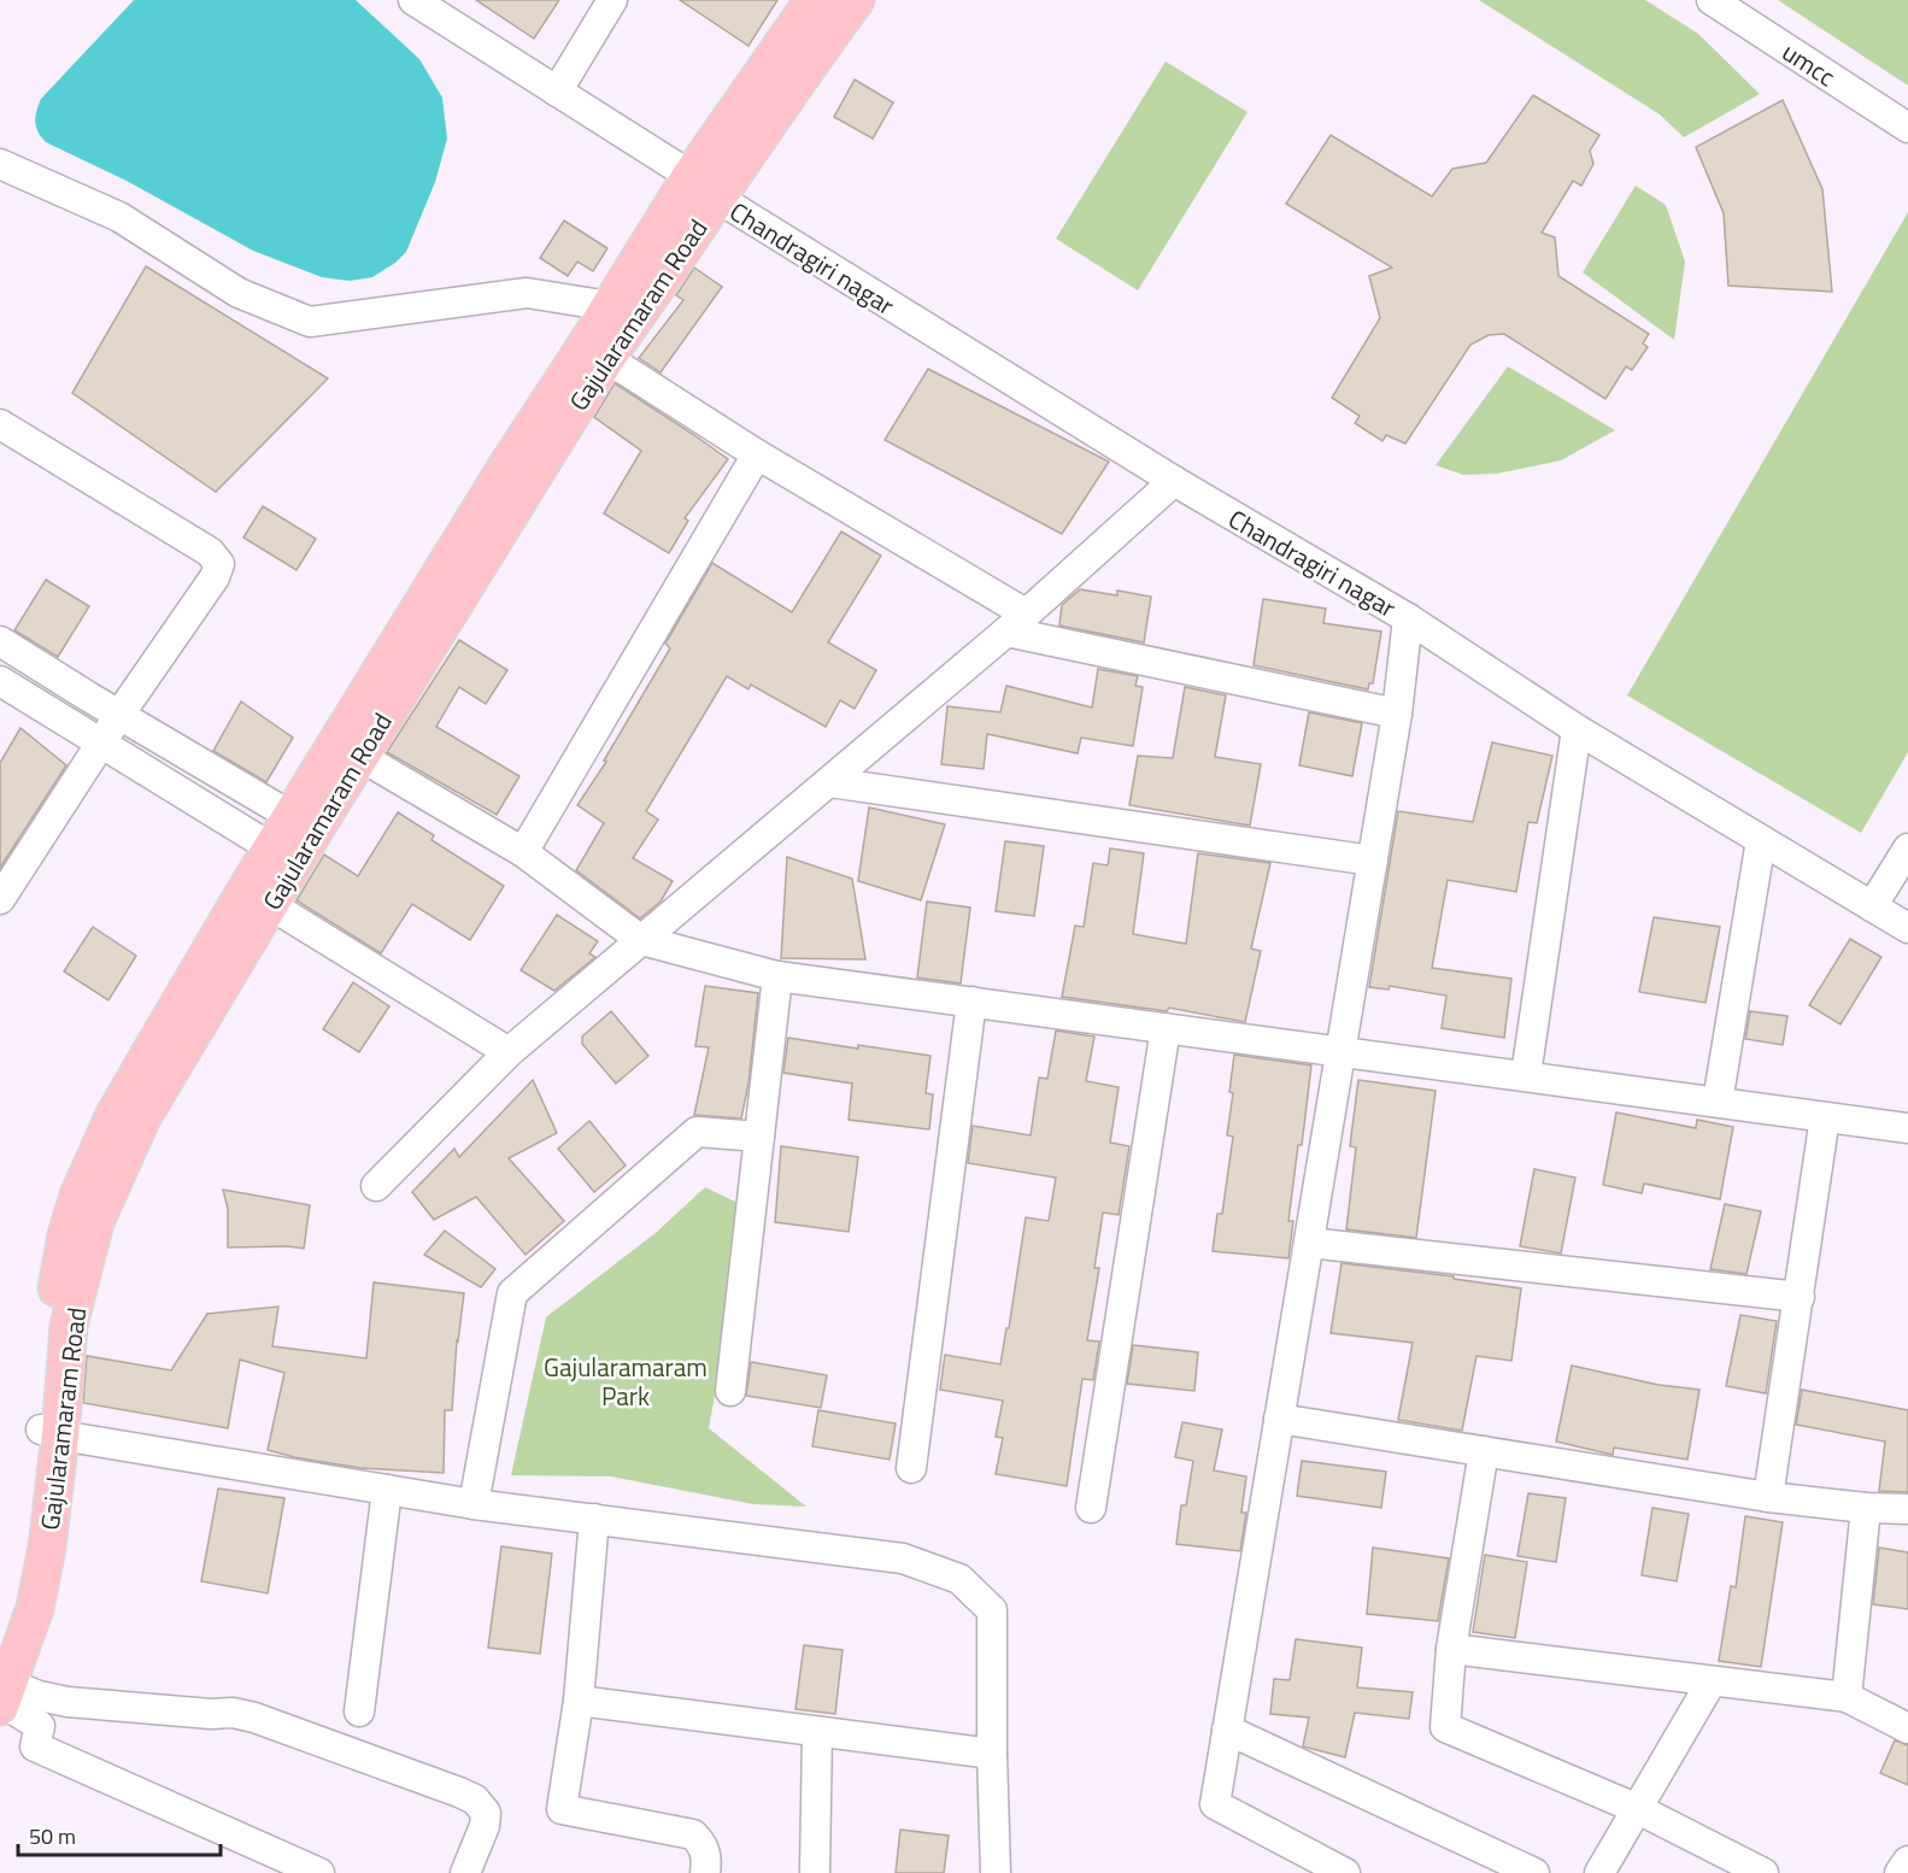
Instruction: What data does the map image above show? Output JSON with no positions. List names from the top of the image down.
{
  "streets": {
    "main road": ["Gajularamaram Road"],
    "street": ["umcc", "Chandragiri nagar"]
  },
  "crossings": [
    ["Chandragiri nagar", "Gajularamaram Road"]
  ],
  "parks": ["Gajularamaram Park"],
  "scale_bar": "50 m"
}
